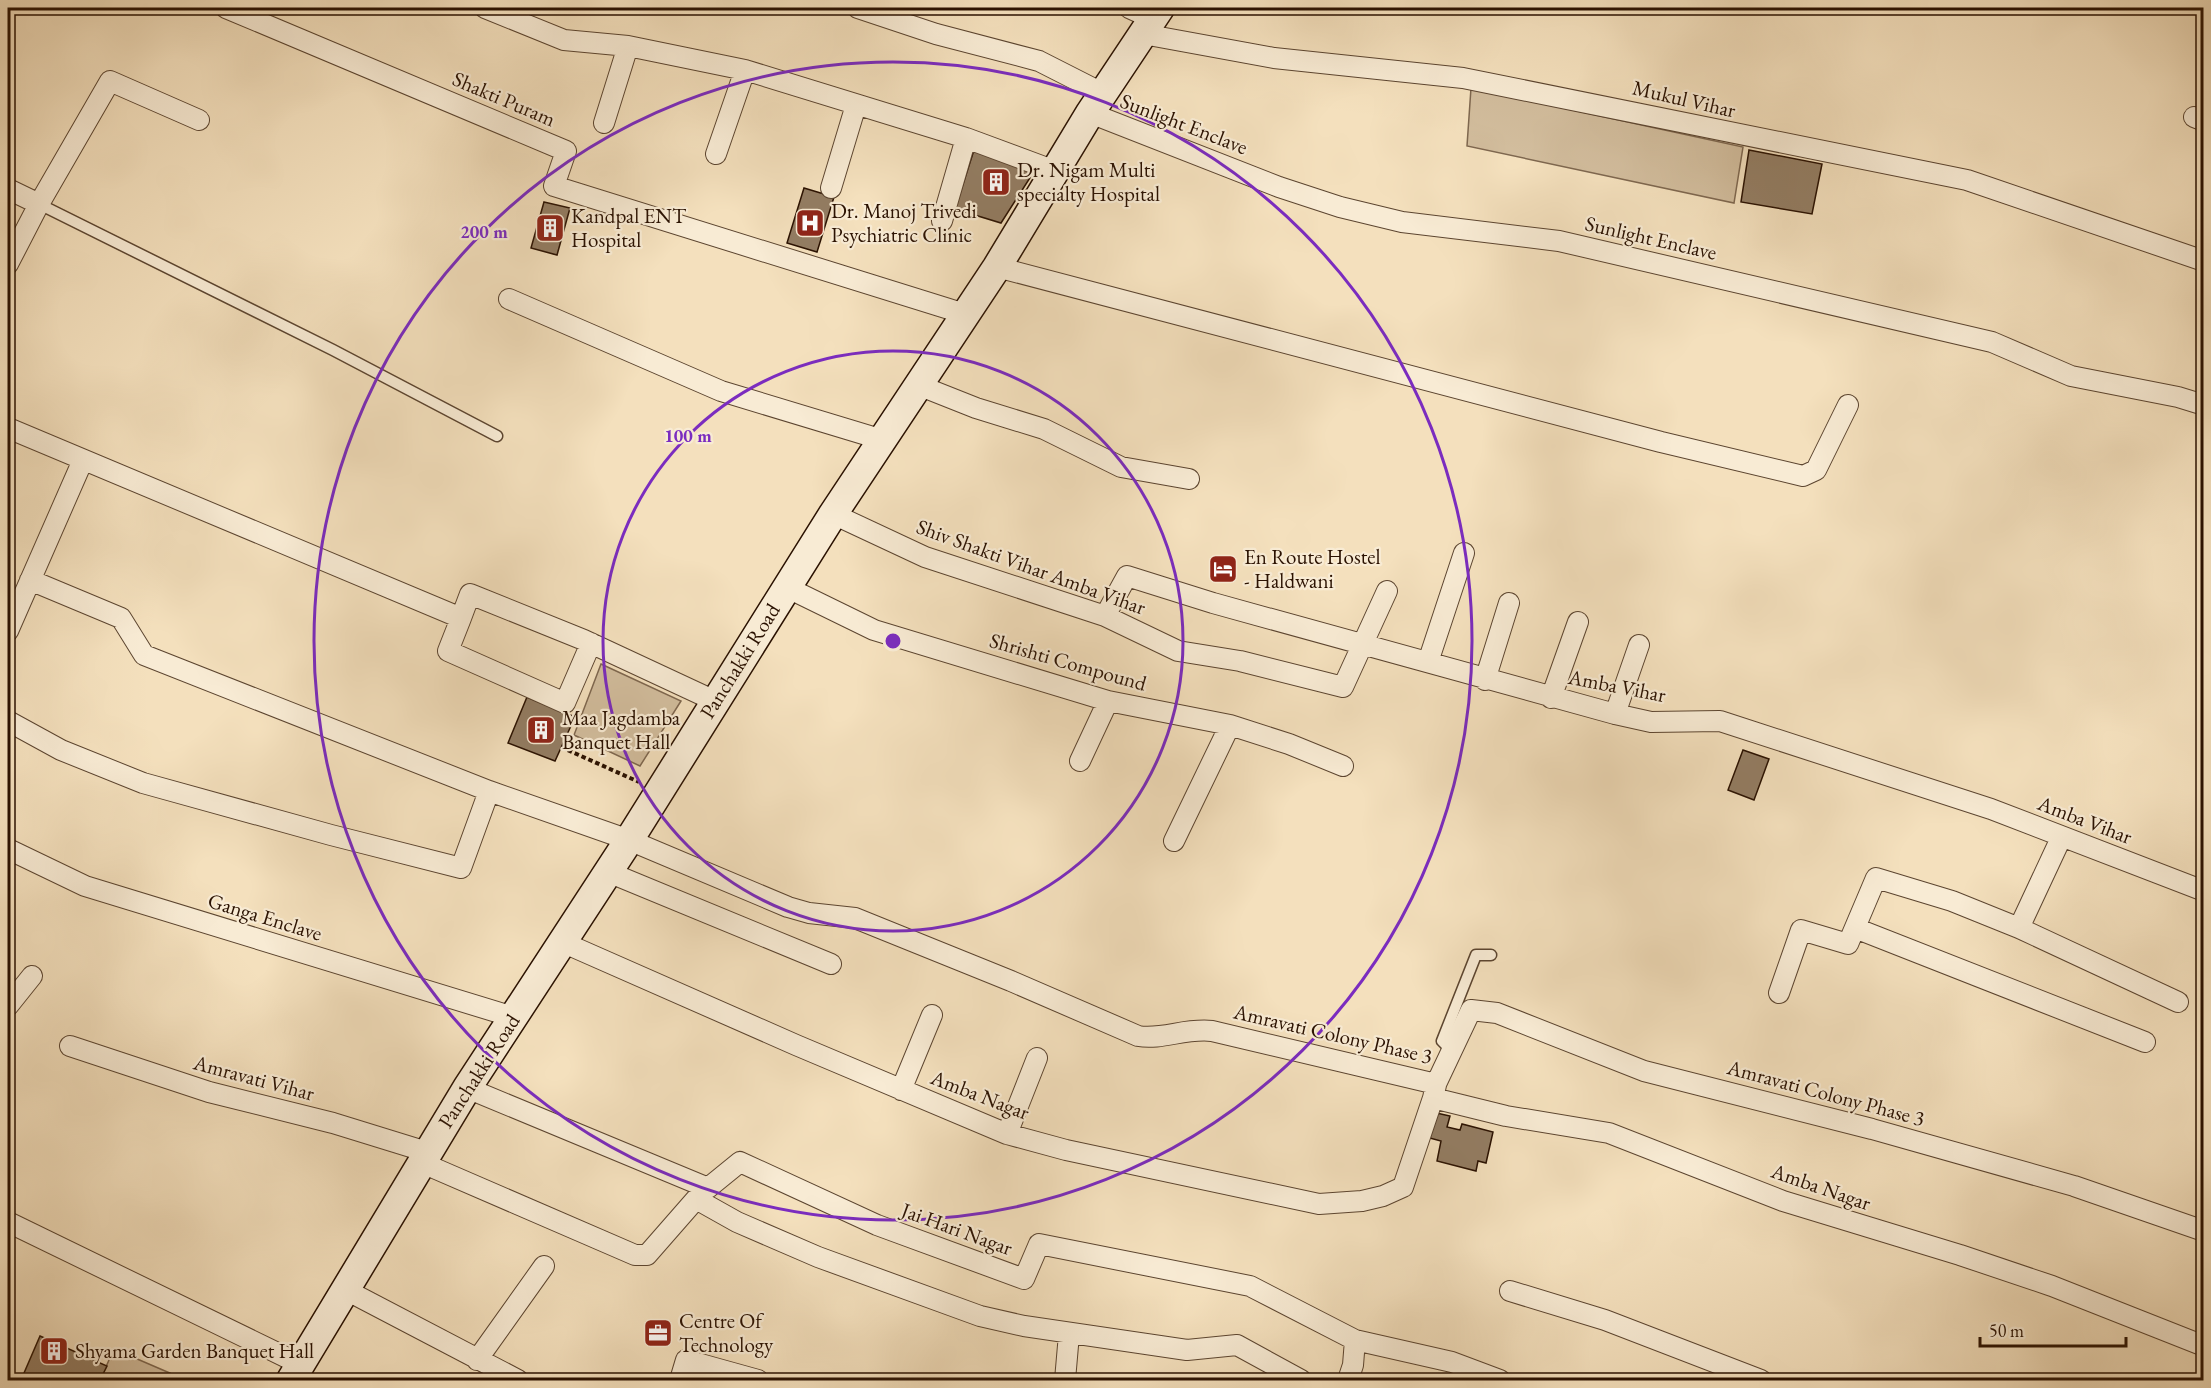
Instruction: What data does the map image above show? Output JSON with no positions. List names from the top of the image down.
{
  "streets": {
    "main road": ["Panchakki Road"],
    "street": [
      "Shakti Puram",
      "Mukul Vihar",
      "Sunlight Enclave",
      "Shiv Shakti Vihar Amba Vihar",
      "Shrishti Compound",
      "Amba Vihar",
      "Ganga Enclave",
      "Amravati Colony Phase 3",
      "Amravati Vihar",
      "Amba Nagar",
      "Jai Hari Nagar"
    ]
  },
  "crossings": [
    ["Shakti Puram", "Panchakki Road"],
    ["Mukul Vihar", "Panchakki Road"],
    ["Sunlight Enclave", "Panchakki Road"],
    ["Shiv Shakti Vihar Amba Vihar", "Panchakki Road"],
    ["Shiv Shakti Vihar Amba Vihar", "Amba Vihar"],
    ["Panchakki Road", "Shrishti Compound"],
    ["Panchakki Road", "Ganga Enclave"],
    ["Panchakki Road", "Amravati Colony Phase 3"],
    ["Panchakki Road", "Amravati Vihar"],
    ["Panchakki Road", "Amba Nagar"],
    ["Amravati Colony Phase 3", "Amba Nagar"],
    ["Amravati Vihar", "Jai Hari Nagar"]
  ],
  "places": {
    "building": [
      "Dr. Nigam Multi specialty Hospital",
      "Kandpal ENT Hospital",
      "Maa Jagdamba Banquet Hall",
      "Shyama Garden Banquet Hall"
    ],
    "hospital": ["Dr. Manoj Trivedi Psychiatric Clinic"],
    "hotel": ["En Route Hostel - Haldwani"],
    "office": ["Centre Of Technology"]
  },
  "scale_bar": "50 m",
  "rings": ["200 m", "100 m"]
}
